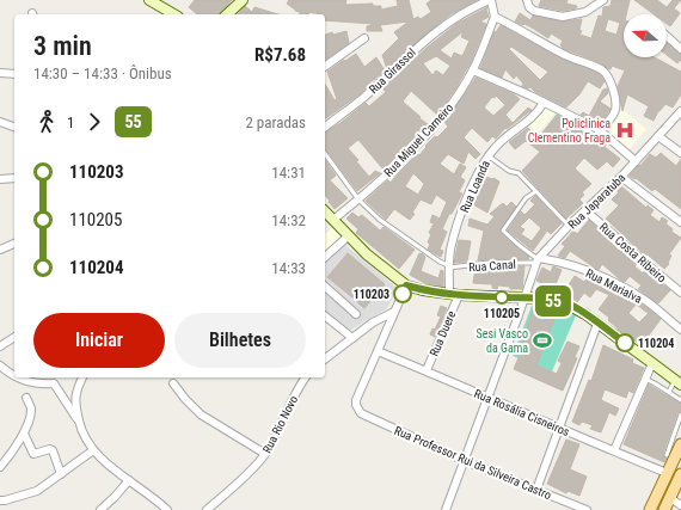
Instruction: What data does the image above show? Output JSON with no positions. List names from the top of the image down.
{
  "streets": {
    "street": [
      "Rua Girassol",
      "Rua Miguel Carneiro",
      "Rua Loanda",
      "Rua Japaratuba",
      "Rua Costa Ribeiro",
      "Rua Marialva",
      "Rua Duere",
      "Rua Rosália Cisneiros",
      "Rua Rio Novo",
      "Rua Professor Rui da Silveira Castro"
    ],
    "lane": ["Rua Canal"]
  },
  "crossings": [
    ["Rua Loanda", "Rua Canal"],
    ["Rua Loanda", "Rua Duere"],
    ["Rua Japaratuba", "Rua Costa Ribeiro"],
    ["Rua Japaratuba", "Rua Canal"],
    ["Rua Japaratuba", "Rua Marialva"],
    ["Rua Japaratuba", "Rua Rosália Cisneiros"],
    ["Rua Japaratuba", "Rua Professor Rui da Silveira Castro"],
    ["Rua Canal", "Rua Marialva"],
    ["Rua Duere", "Rua Rosália Cisneiros"],
    ["Rua Rosália Cisneiros", "Rua Professor Rui da Silveira Castro"]
  ],
  "places": {
    "hospital": ["Policlinica Clementino Fraga"],
    "other": ["110203", "110205", "110204"],
    "sports": ["Sesi Vasco da Gama"]
  },
  "lines": ["bus line 55"],
  "north": "left",
  "page": {
    "on_map": "55",
    "heading": ["3 min", "14:30 – 14:33 · Ônibus", "R$7.68"],
    "legs": ["1", "55", "2 paradas"],
    "list": [
      {
        "name": "110203",
        "value": "14:31"
      },
      {
        "name": "110205",
        "value": "14:32"
      },
      {
        "name": "110204",
        "value": "14:33"
      }
    ],
    "buttons": ["Iniciar", "Bilhetes"]
  }
}
